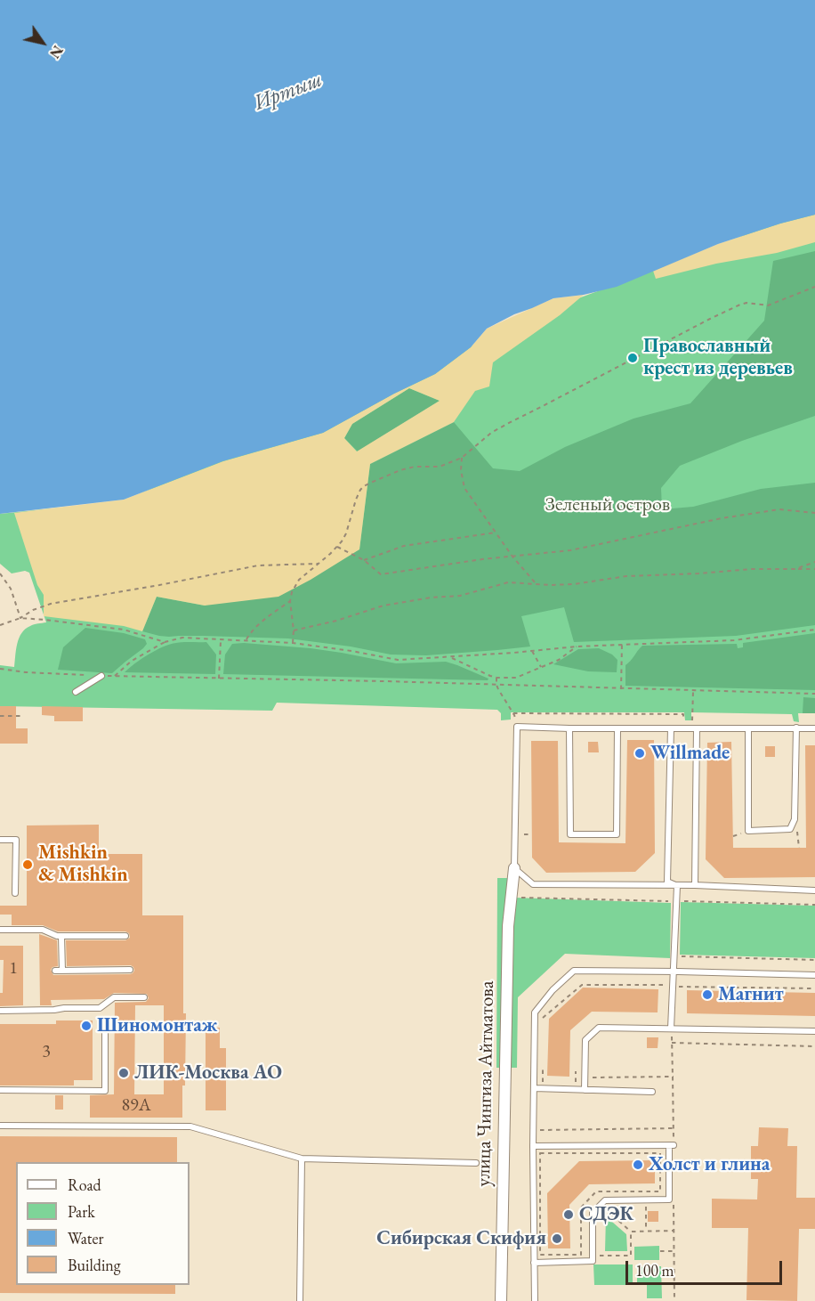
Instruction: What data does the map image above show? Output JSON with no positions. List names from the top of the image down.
{
  "streets": {
    "street": ["улица Чингиза Айтматова"]
  },
  "water": ["Иртыш"],
  "parks": ["Зеленый остров"],
  "places": [
    "Православный крест из деревьев",
    "Willmade",
    "Mishkin & Mishkin",
    "Магнит",
    "Шиномонтаж",
    "ЛИК-Москва АО",
    "Холст и глина",
    "СДЭК",
    "Сибирская Скифия"
  ],
  "house_numbers": ["1", "3", "89А"],
  "legend": [
    "Road",
    "Park",
    "Water",
    "Building"
  ],
  "scale_bar": "100 m",
  "north": "bottom right"
}
